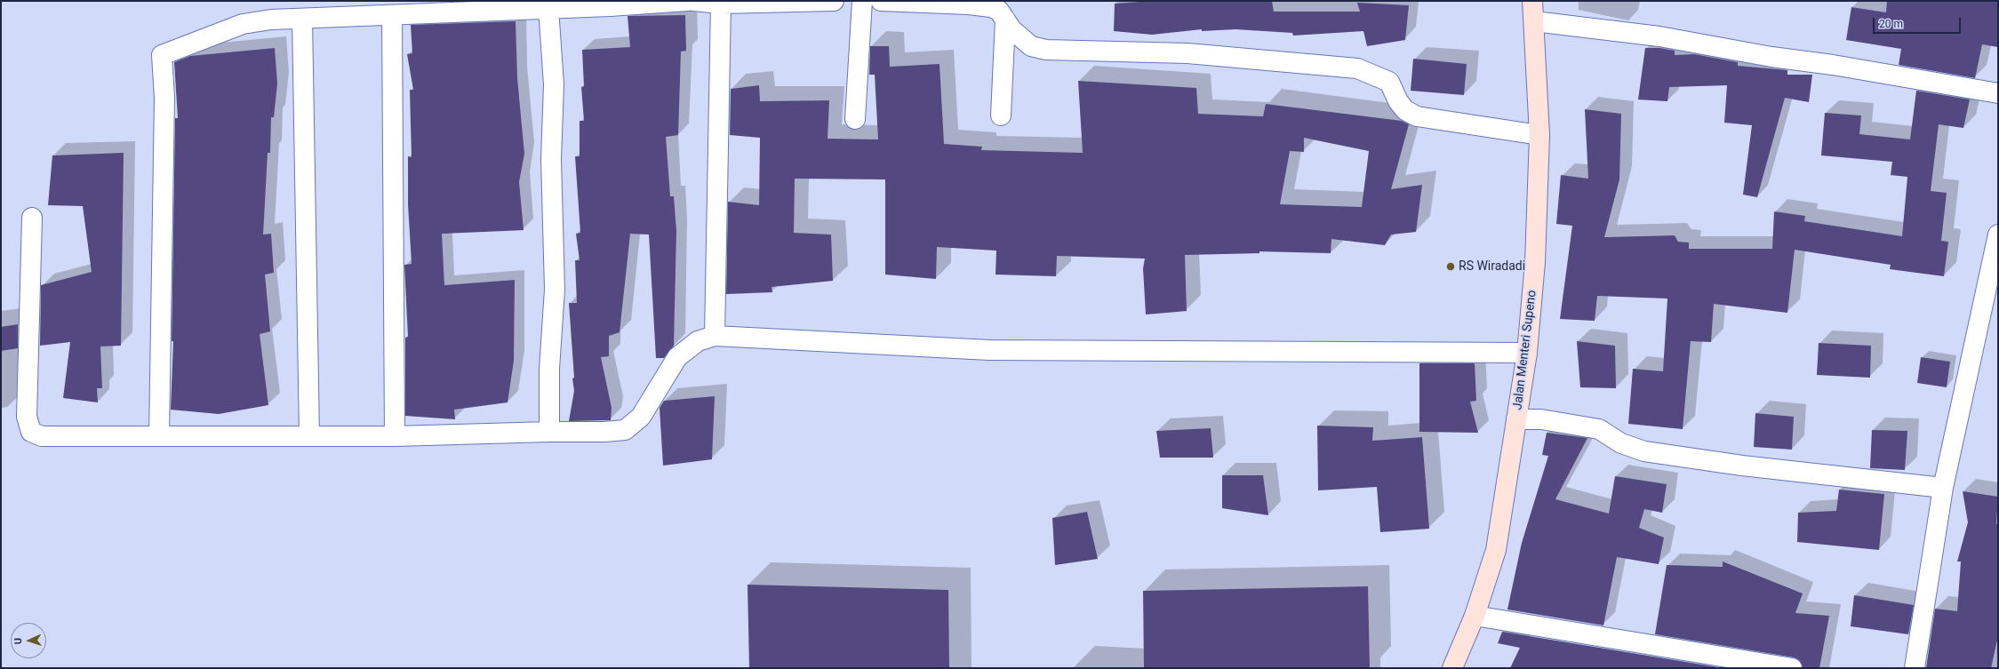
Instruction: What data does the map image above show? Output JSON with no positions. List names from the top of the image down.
{
  "streets": {
    "main road": ["Jalan Menteri Supeno"]
  },
  "places": ["RS Wiradadi"],
  "scale_bar": "20 m",
  "north": "left"
}
